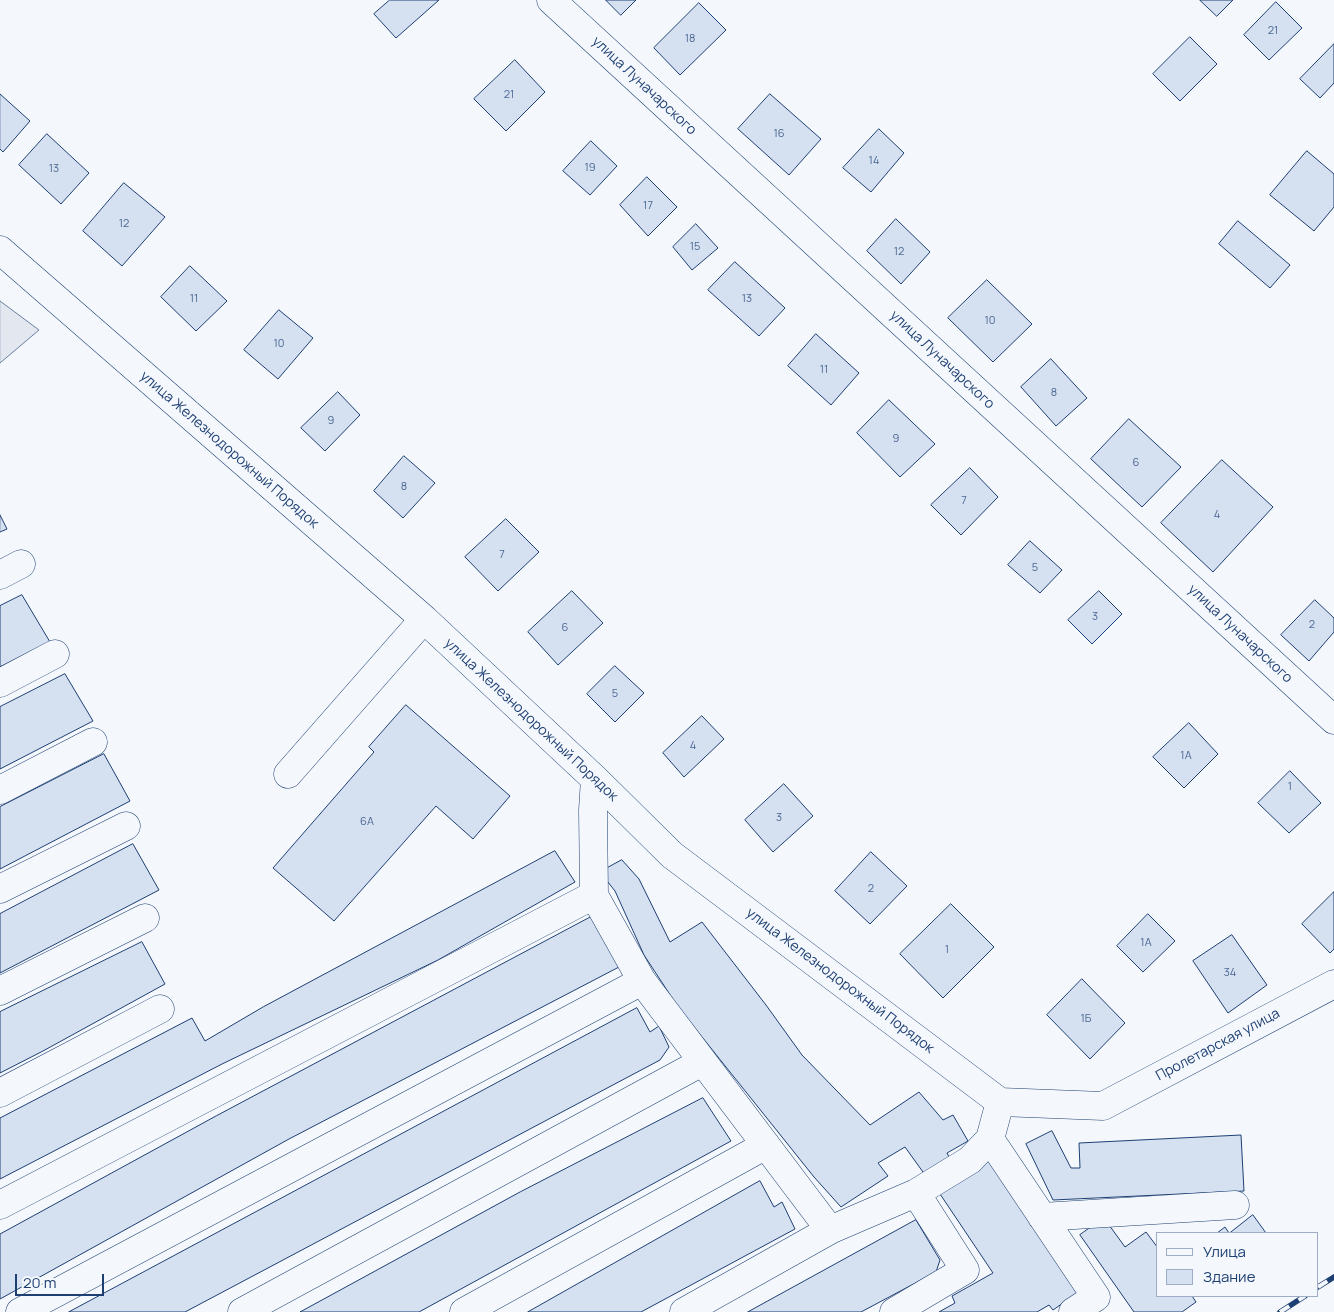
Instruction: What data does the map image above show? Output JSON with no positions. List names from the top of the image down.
{
  "streets": {
    "street": ["улица Луначарского", "улица Железнодорожный Порядок", "Пролетарская улица"]
  },
  "crossings": [
    ["улица Железнодорожный Порядок", "Пролетарская улица"]
  ],
  "house_numbers": [
    "21",
    "18",
    "21",
    "16",
    "14",
    "19",
    "13",
    "17",
    "12",
    "15",
    "12",
    "11",
    "13",
    "10",
    "10",
    "11",
    "8",
    "9",
    "9",
    "6",
    "8",
    "7",
    "4",
    "7",
    "5",
    "3",
    "2",
    "6",
    "5",
    "4",
    "1А",
    "1",
    "3",
    "6А",
    "2",
    "1А",
    "1",
    "34",
    "1Б"
  ],
  "legend": ["Улица", "Здание"],
  "scale_bar": "20 m"
}
